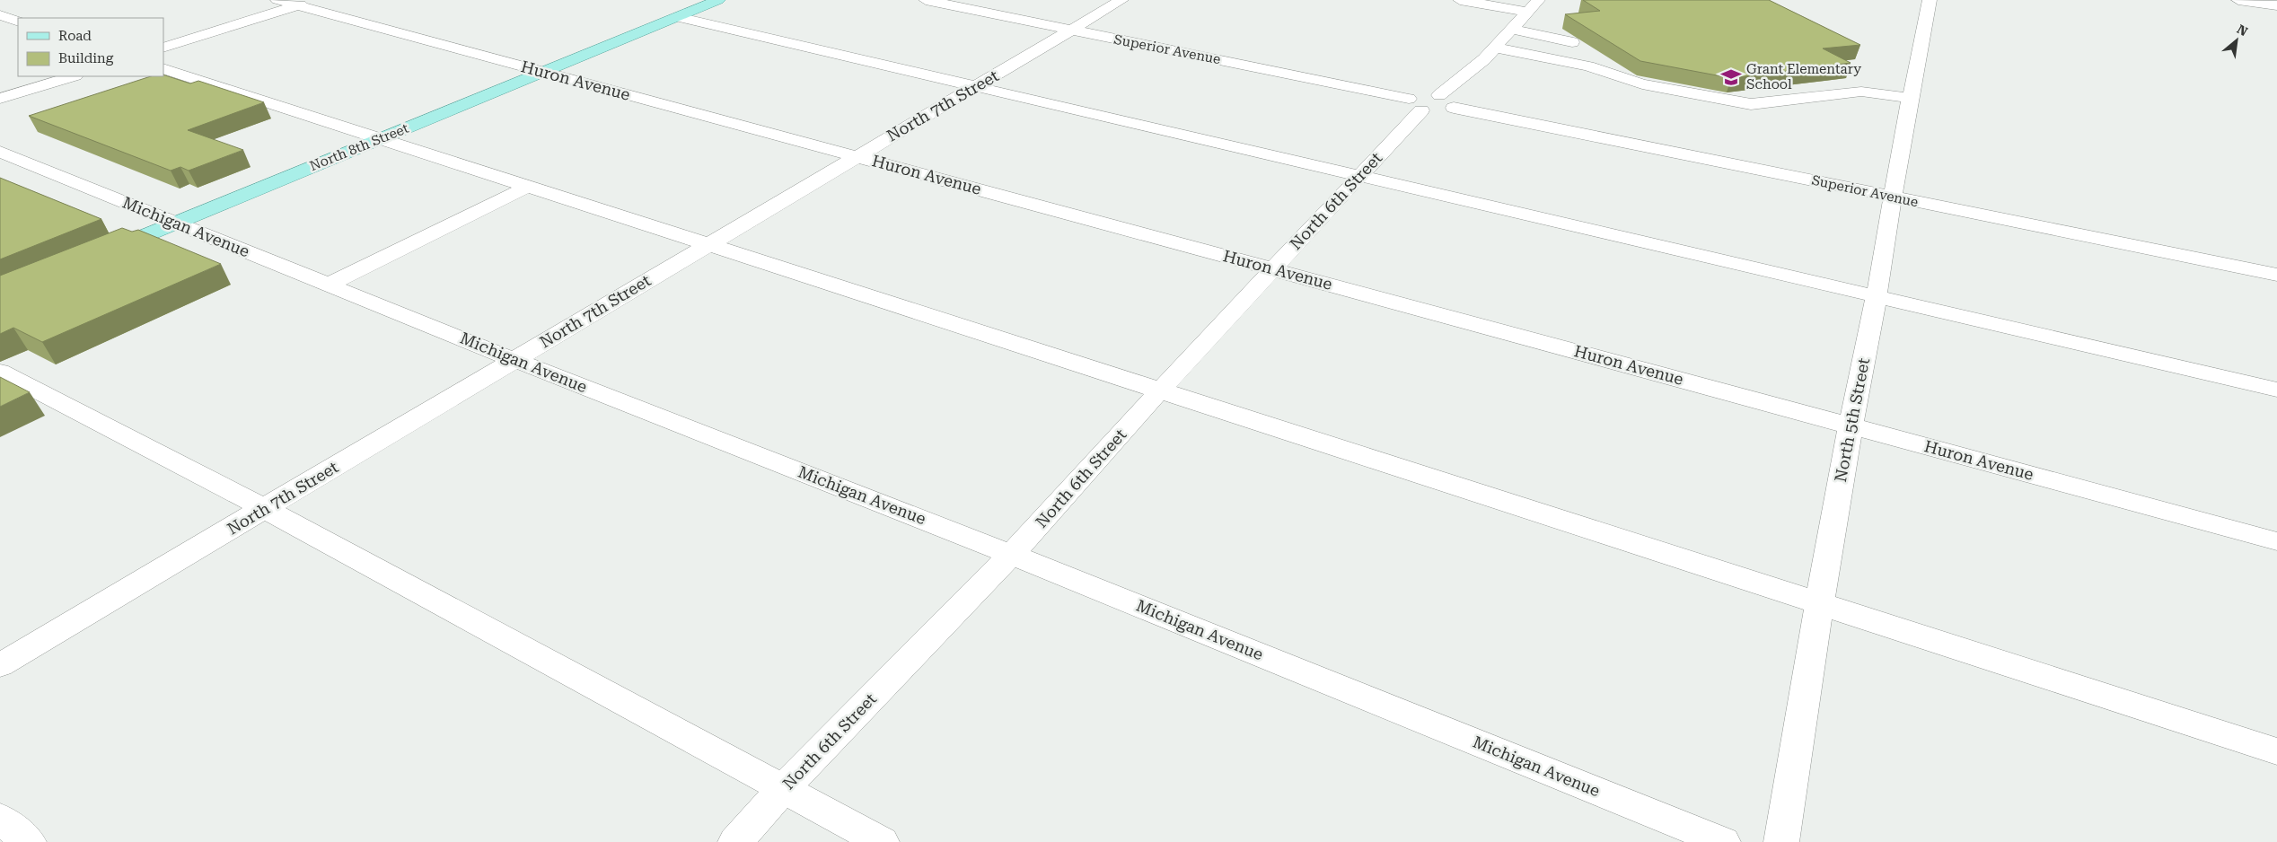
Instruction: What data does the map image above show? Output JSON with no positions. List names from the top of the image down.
{
  "streets": {
    "main road": ["North 8th Street"],
    "street": [
      "Superior Avenue",
      "Huron Avenue",
      "North 7th Street",
      "North 6th Street",
      "Michigan Avenue",
      "North 5th Street"
    ]
  },
  "crossings": [
    ["Superior Avenue", "North 7th Street"],
    ["Superior Avenue", "North 6th Street"],
    ["Superior Avenue", "North 5th Street"],
    ["Huron Avenue", "North 7th Street"],
    ["Huron Avenue", "North 8th Street"],
    ["Huron Avenue", "North 6th Street"],
    ["Huron Avenue", "North 5th Street"],
    ["North 7th Street", "Michigan Avenue"],
    ["North 8th Street", "Michigan Avenue"],
    ["North 6th Street", "Michigan Avenue"]
  ],
  "places": {
    "school or university": ["Grant Elementary School"]
  },
  "legend": ["Road", "Building"],
  "north": "top right"
}
